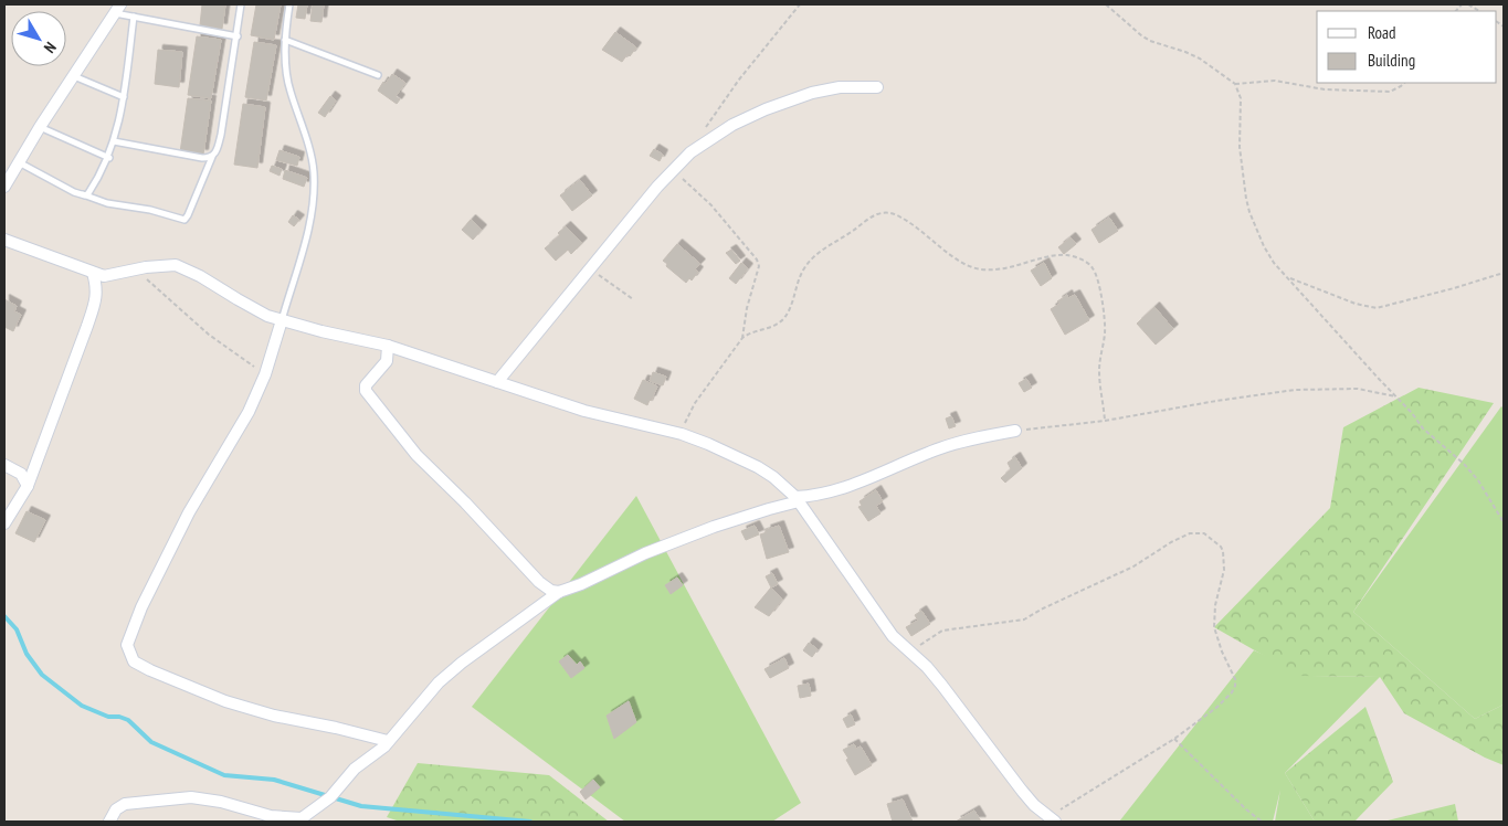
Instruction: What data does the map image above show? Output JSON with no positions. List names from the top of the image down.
{
  "legend": ["Road", "Building"],
  "north": "bottom right"
}
